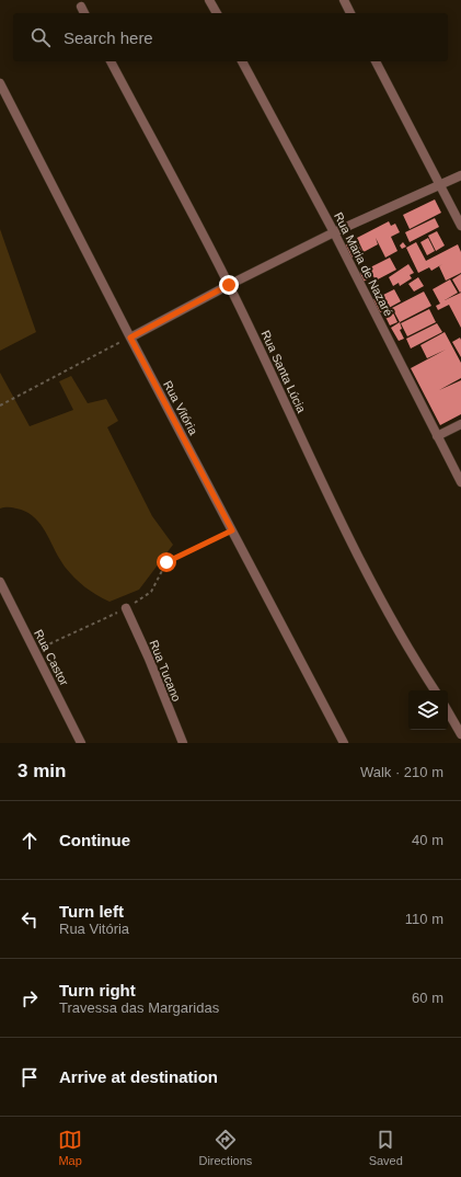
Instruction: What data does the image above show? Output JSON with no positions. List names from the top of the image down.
{
  "streets": {
    "street": [
      "Rua Maria de Nazaré",
      "Rua Santa Lúcia",
      "Rua Vitória",
      "Rua Castor",
      "Rua Tucano"
    ]
  },
  "page": {
    "search": "Search here",
    "heading": ["3 min", "Walk · 210 m"],
    "list": [
      ["Continue", "40 m"],
      ["Turn left", "Rua Vitória", "110 m"],
      ["Turn right", "Travessa das Margaridas", "60 m"],
      "Arrive at destination"
    ],
    "nav": ["Map", "Directions", "Saved"]
  }
}
